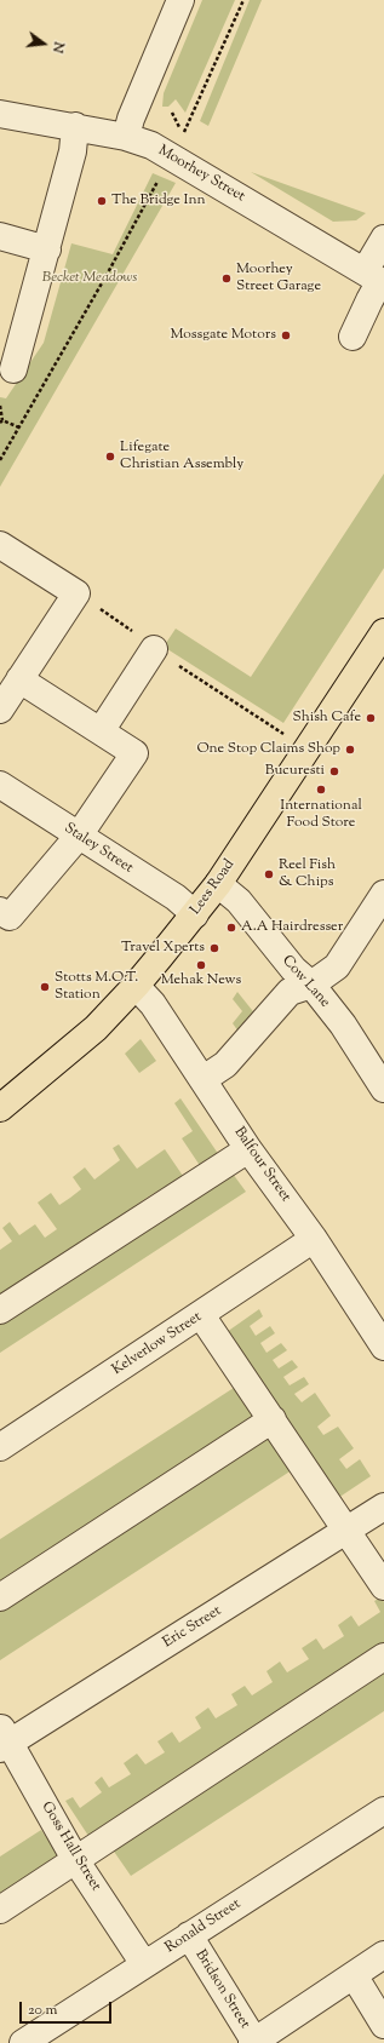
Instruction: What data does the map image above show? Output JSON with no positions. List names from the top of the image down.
{
  "streets": {
    "main road": ["Lees Road"],
    "street": [
      "Moorhey Street",
      "Staley Street",
      "Cow Lane",
      "Balfour Street",
      "Kelverlow Street",
      "Eric Street",
      "Goss Hall Street",
      "Ronald Street",
      "Bridson Street"
    ]
  },
  "crossings": [
    ["Staley Street", "Lees Road"],
    ["Lees Road", "Cow Lane"],
    ["Lees Road", "Balfour Street"],
    ["Balfour Street", "Kelverlow Street"],
    ["Eric Street", "Goss Hall Street"],
    ["Goss Hall Street", "Ronald Street"],
    ["Ronald Street", "Bridson Street"]
  ],
  "parks": ["Becket Meadows"],
  "places": [
    "The Bridge Inn",
    "Moorhey Street Garage",
    "Mossgate Motors",
    "Lifegate Christian Assembly",
    "Shish Cafe",
    "One Stop Claims Shop",
    "Bucuresti",
    "International Food Store",
    "Reel Fish & Chips",
    "A.A Hairdresser",
    "Travel Xperts",
    "Mehak News",
    "Stotts M.O.T. Station"
  ],
  "scale_bar": "20 m",
  "north": "right"
}
